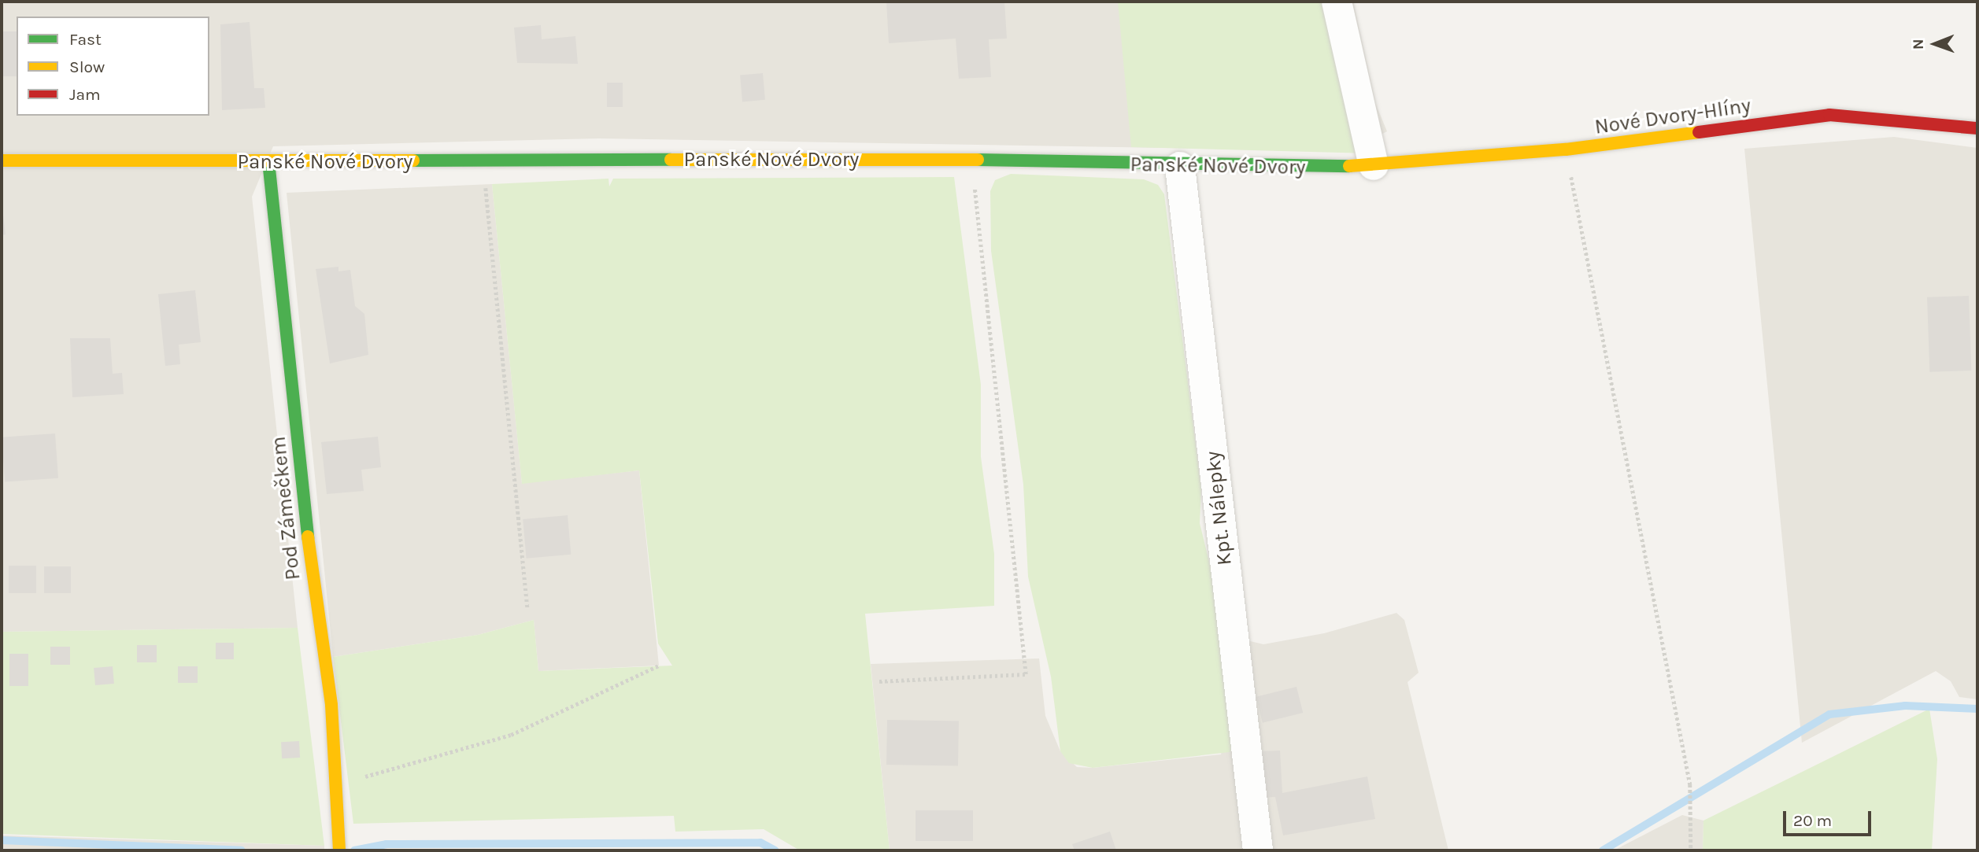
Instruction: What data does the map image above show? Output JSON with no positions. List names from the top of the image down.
{
  "streets": {
    "street": [
      "Nové Dvory-Hlíny",
      "Panské Nové Dvory",
      "Pod Zámečkem",
      "Kpt. Nálepky"
    ]
  },
  "crossings": [
    ["Nové Dvory-Hlíny", "Panské Nové Dvory"],
    ["Panské Nové Dvory", "Pod Zámečkem"],
    ["Panské Nové Dvory", "Kpt. Nálepky"]
  ],
  "legend": ["Fast", "Slow", "Jam"],
  "scale_bar": "20 m",
  "north": "left"
}
